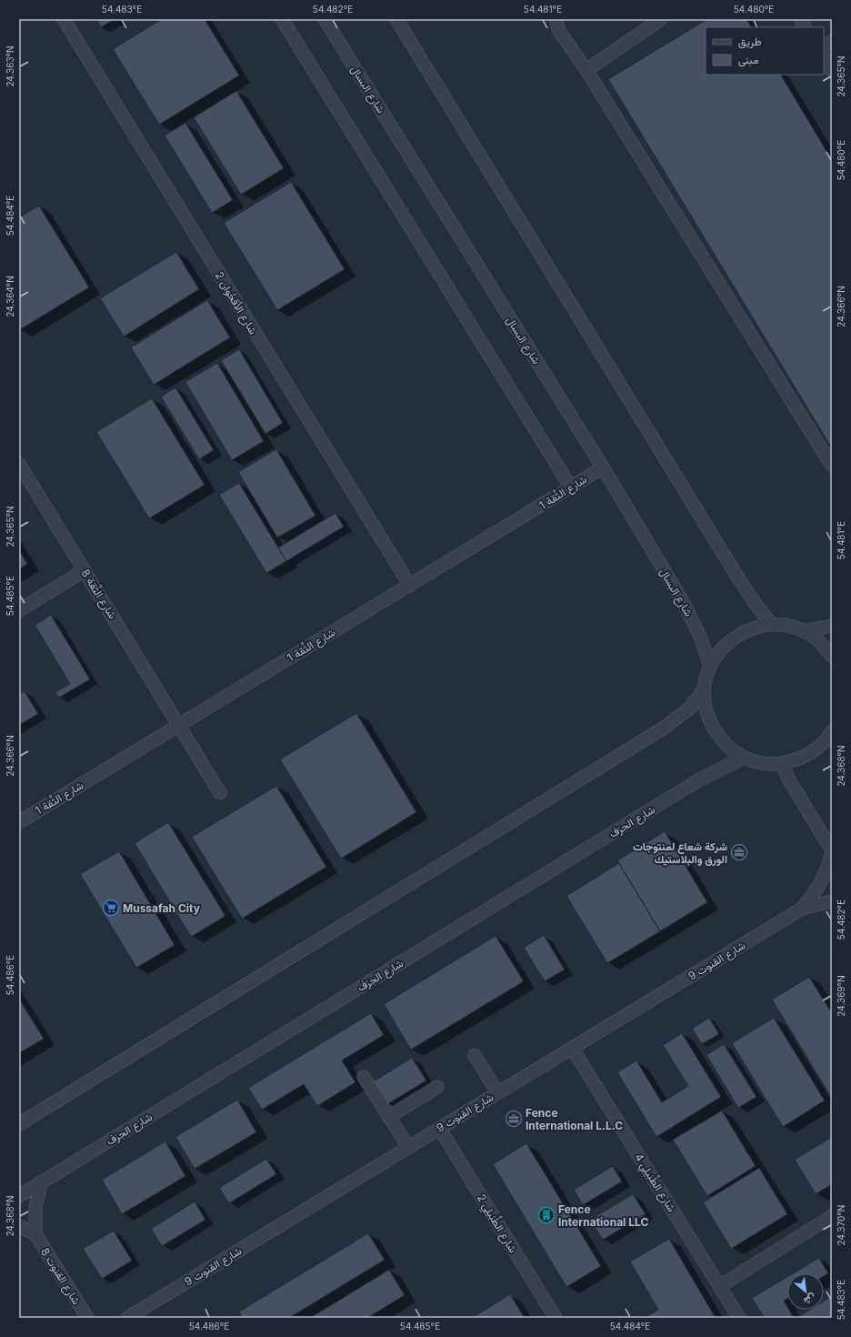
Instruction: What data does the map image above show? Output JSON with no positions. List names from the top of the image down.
{
  "streets": {
    "street": [
      "شارع البسال",
      "شارع الأقحُوان 2",
      "شارع الثِّقة 1",
      "شارع الثِّقة 8",
      "شارع الحِرَف",
      "شارع القنوت 9",
      "شارع الطِّبَيلِي 4",
      "شارع الطِّبَيلِي 2",
      "شارع القنوت 8"
    ]
  },
  "crossings": [
    ["شارع البسال", "شارع الثِّقة 1"],
    ["شارع الأقحُوان 2", "شارع الثِّقة 1"],
    ["شارع الثِّقة 1", "شارع الثِّقة 8"],
    ["شارع القنوت 9", "شارع الطِّبَيلِي 4"],
    ["شارع القنوت 9", "شارع الطِّبَيلِي 2"]
  ],
  "places": {
    "office": ["شركة شعاع لمنتوجات الورق والبلاستيك", "Fence International L.L.C"],
    "supermarket": ["Mussafah City"],
    "building": ["Fence International LLC"]
  },
  "legend": ["طريق", "مبنى"],
  "north": "bottom right",
  "coordinates": [
    "54.483°E",
    "54.482°E",
    "54.481°E",
    "54.480°E",
    "24.363°N",
    "24.365°N",
    "54.484°E",
    "24.364°N",
    "24.366°N",
    "54.485°E",
    "24.368°N",
    "54.486°E",
    "24.369°N",
    "24.370°N"
  ]
}
